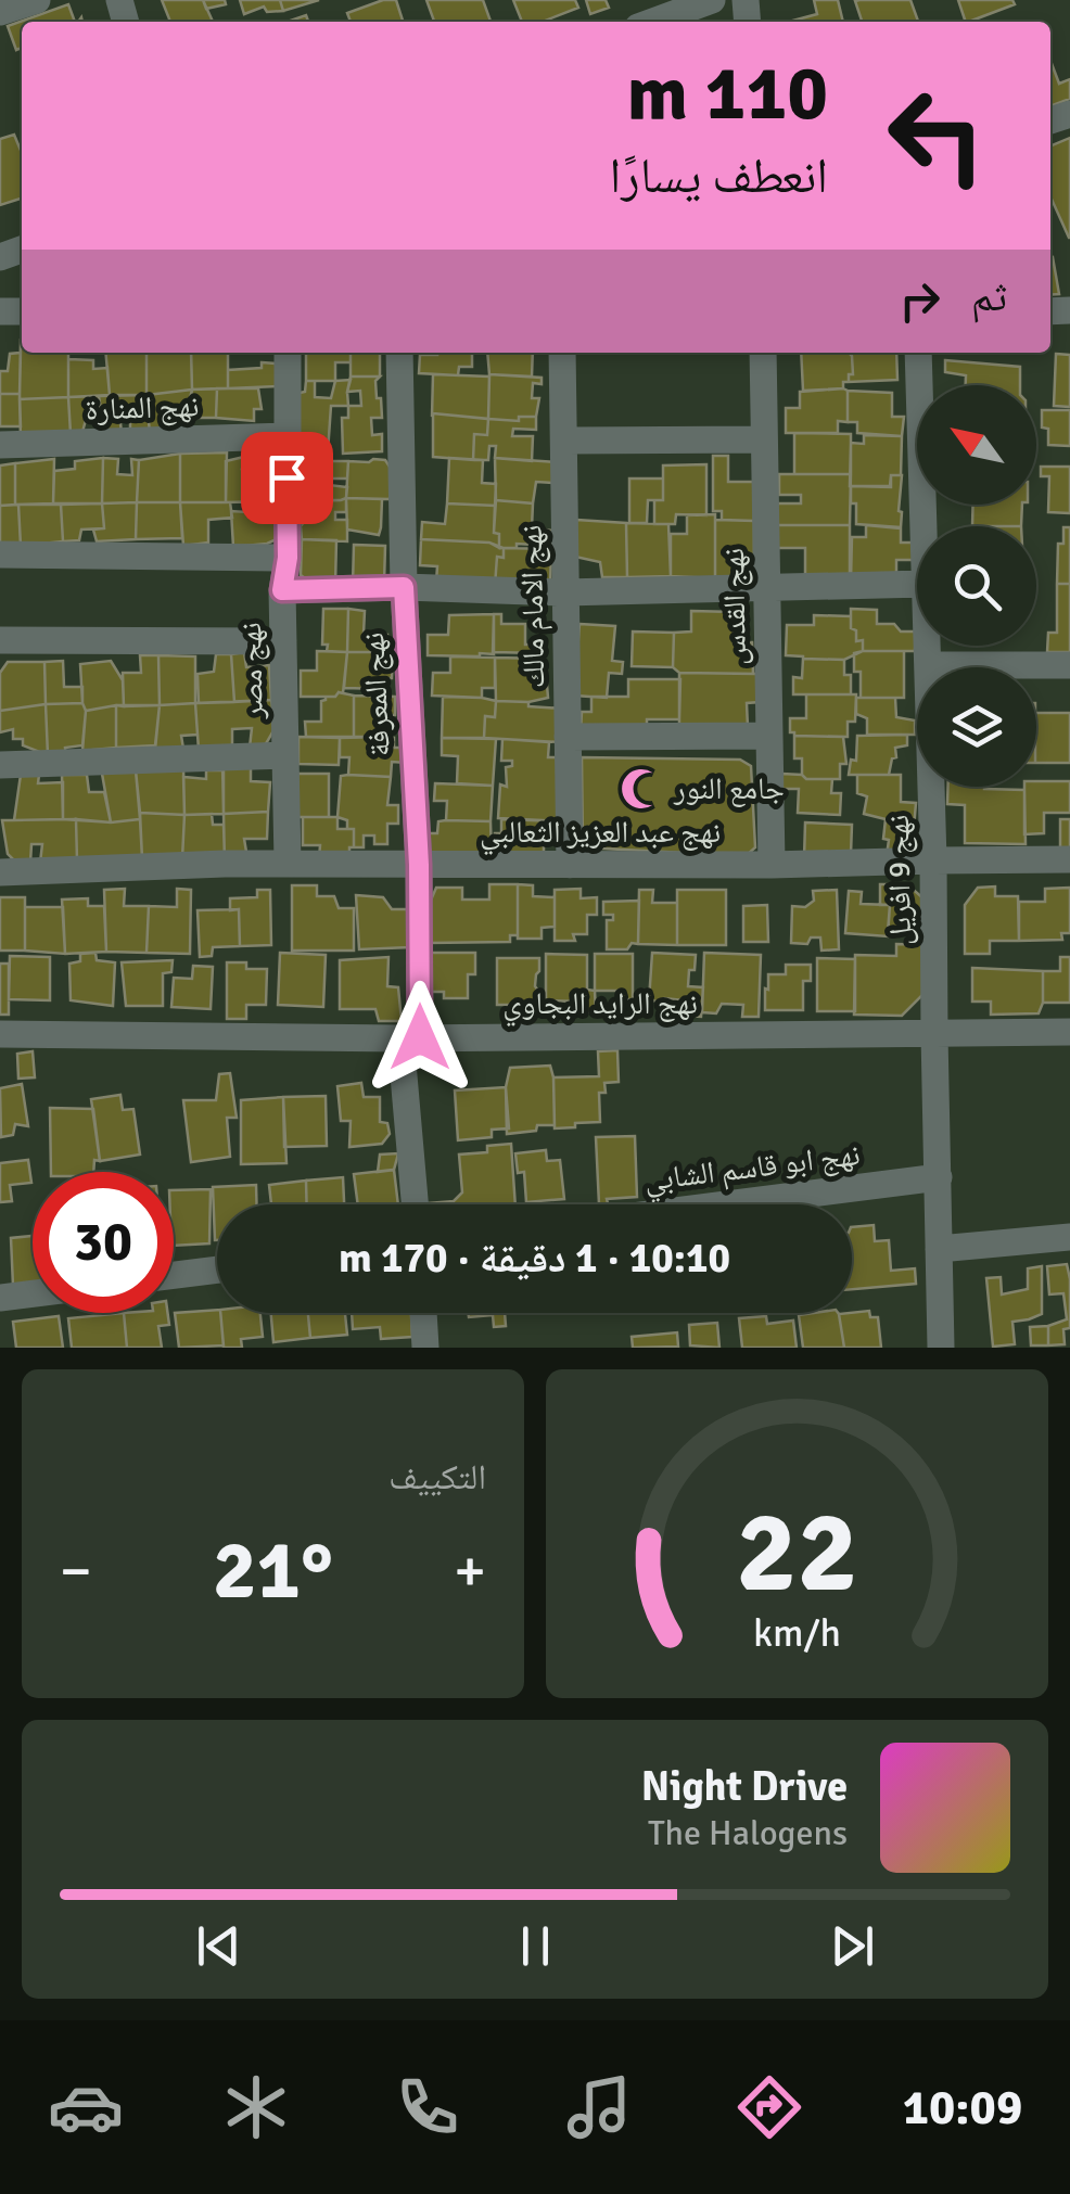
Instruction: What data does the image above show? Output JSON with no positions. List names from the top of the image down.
{
  "streets": {
    "street": [
      "نهج المنارة",
      "نهج الامام مالك",
      "نهج القدس",
      "نهج مصر",
      "نهج المعرفة",
      "نهج عبد العزيز الثعالبي",
      "نهج 9 افريل",
      "نهج الرايد البجاوي",
      "نهج ابو قاسم الشابي"
    ]
  },
  "crossings": [
    ["نهج المنارة", "نهج مصر"],
    ["نهج الامام مالك", "نهج عبد العزيز الثعالبي"],
    ["نهج القدس", "نهج عبد العزيز الثعالبي"],
    ["نهج مصر", "نهج عبد العزيز الثعالبي"],
    ["نهج المعرفة", "نهج عبد العزيز الثعالبي"],
    ["نهج المعرفة", "نهج الرايد البجاوي"],
    ["نهج عبد العزيز الثعالبي", "نهج 9 افريل"],
    ["نهج 9 افريل", "نهج الرايد البجاوي"],
    ["نهج 9 افريل", "نهج ابو قاسم الشابي"]
  ],
  "places": {
    "mosque": ["جامع النور"]
  },
  "north": "top left",
  "page": {
    "turn": ["110 m", "انعطف يسارًا"],
    "then": "ثم",
    "limit": "30",
    "trip": "10:10 · 1 دقيقة · 170 m",
    "tile": "التكييف",
    "heat": ["−", "21°", "+"],
    "song": ["Night Drive", "The Halogens"],
    "tabs": "10:09",
    "gauge": ["22", "km/h"]
  }
}
